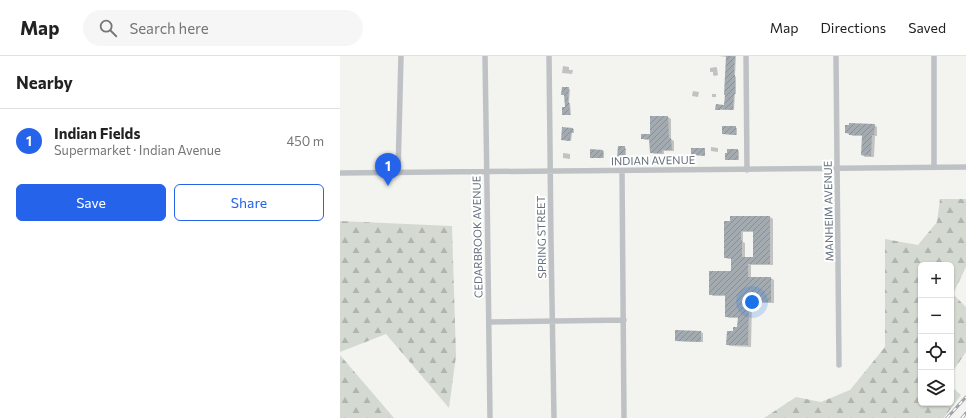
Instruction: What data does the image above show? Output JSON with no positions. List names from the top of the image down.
{
  "streets": {
    "street": [
      "INDIAN AVENUE",
      "MANHEIM AVENUE",
      "CEDARBROOK AVENUE",
      "SPRING STREET"
    ]
  },
  "crossings": [
    ["INDIAN AVENUE", "MANHEIM AVENUE"],
    ["INDIAN AVENUE", "CEDARBROOK AVENUE"],
    ["INDIAN AVENUE", "SPRING STREET"]
  ],
  "page": {
    "header": "Map",
    "search": "Search here",
    "nav": ["Map", "Directions", "Saved"],
    "heading": "Nearby",
    "list": [
      {
        "mark": "1",
        "name": "Indian Fields",
        "note": "Supermarket · Indian Avenue",
        "value": "450 m"
      }
    ],
    "pins": "1",
    "buttons": ["Save", "Share"],
    "map_buttons": ["+", "−"]
  }
}
